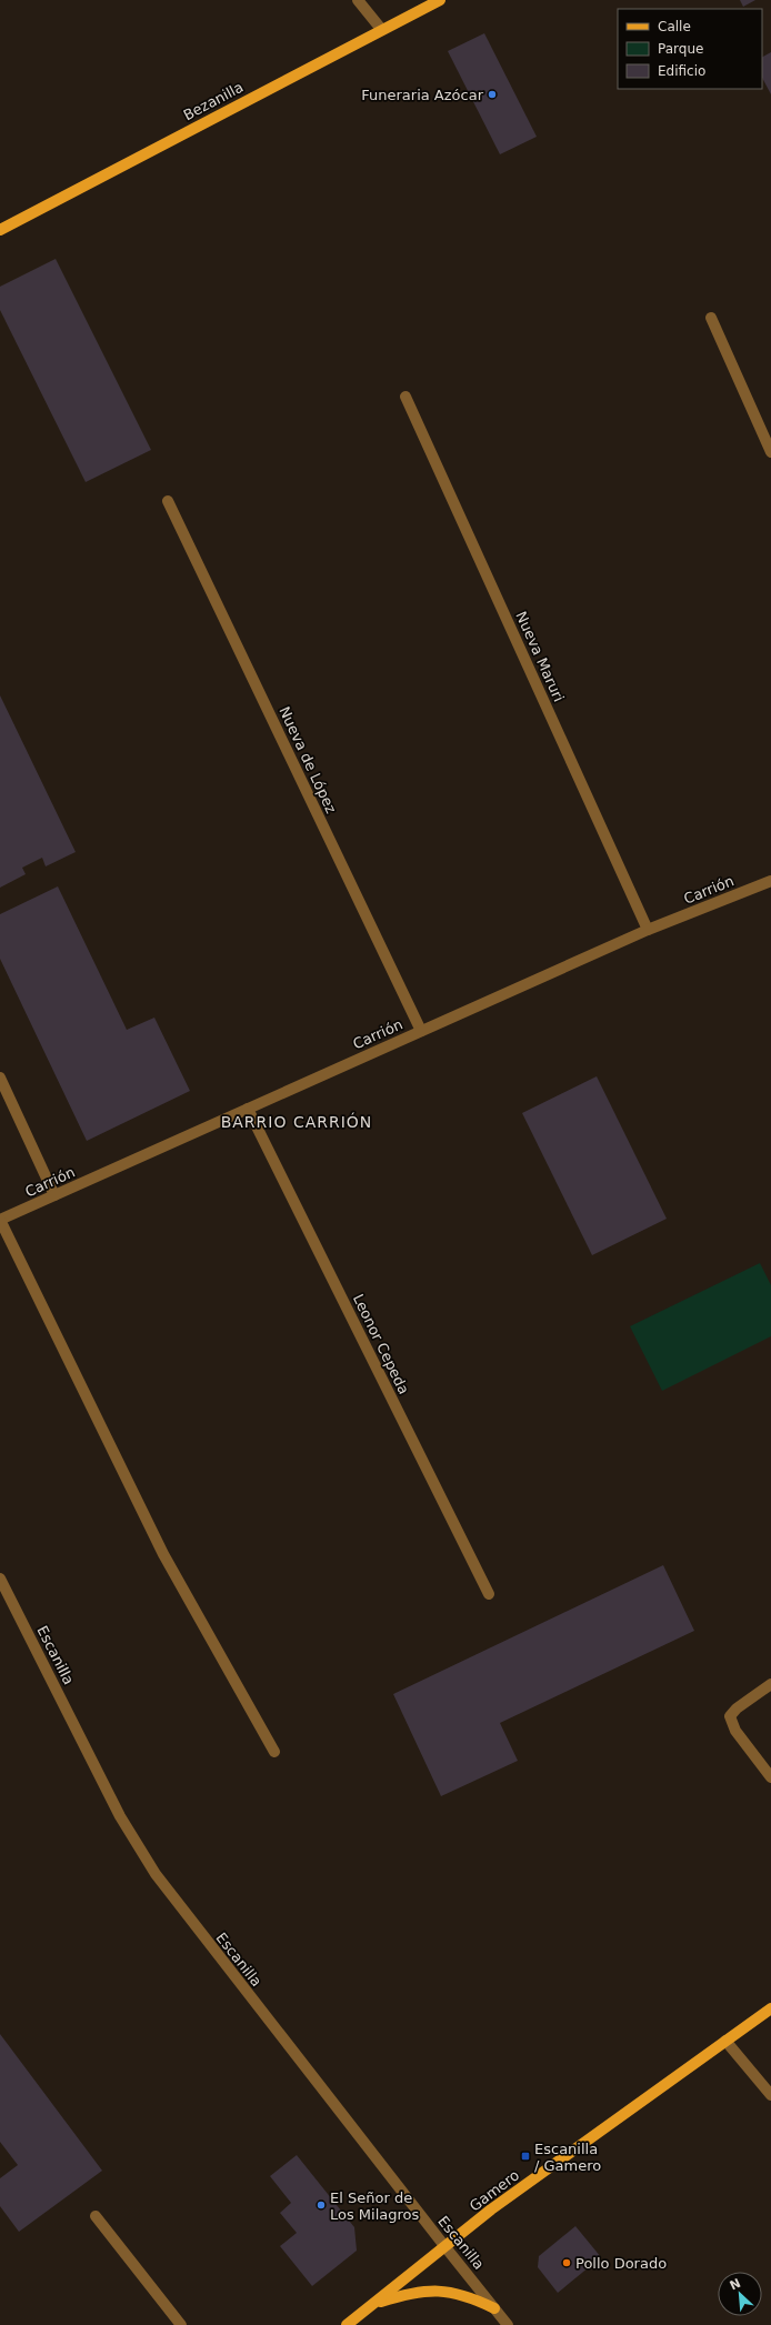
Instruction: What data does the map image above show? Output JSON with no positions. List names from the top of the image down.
{
  "streets": {
    "main road": ["Bezanilla", "Gamero"],
    "street": [
      "Nueva Maruri",
      "Nueva de López",
      "Carrión",
      "Leonor Cepeda",
      "Escanilla"
    ]
  },
  "crossings": [
    ["Nueva Maruri", "Carrión"],
    ["Nueva de López", "Carrión"],
    ["Carrión", "Leonor Cepeda"],
    ["Escanilla", "Gamero"]
  ],
  "districts": ["BARRIO CARRIÓN"],
  "places": {
    "other": ["Funeraria Azócar", "El Señor de Los Milagros", "Pollo Dorado"],
    "transit": ["Escanilla / Gamero"]
  },
  "legend": ["Calle", "Parque", "Edificio"],
  "north": "top left"
}
